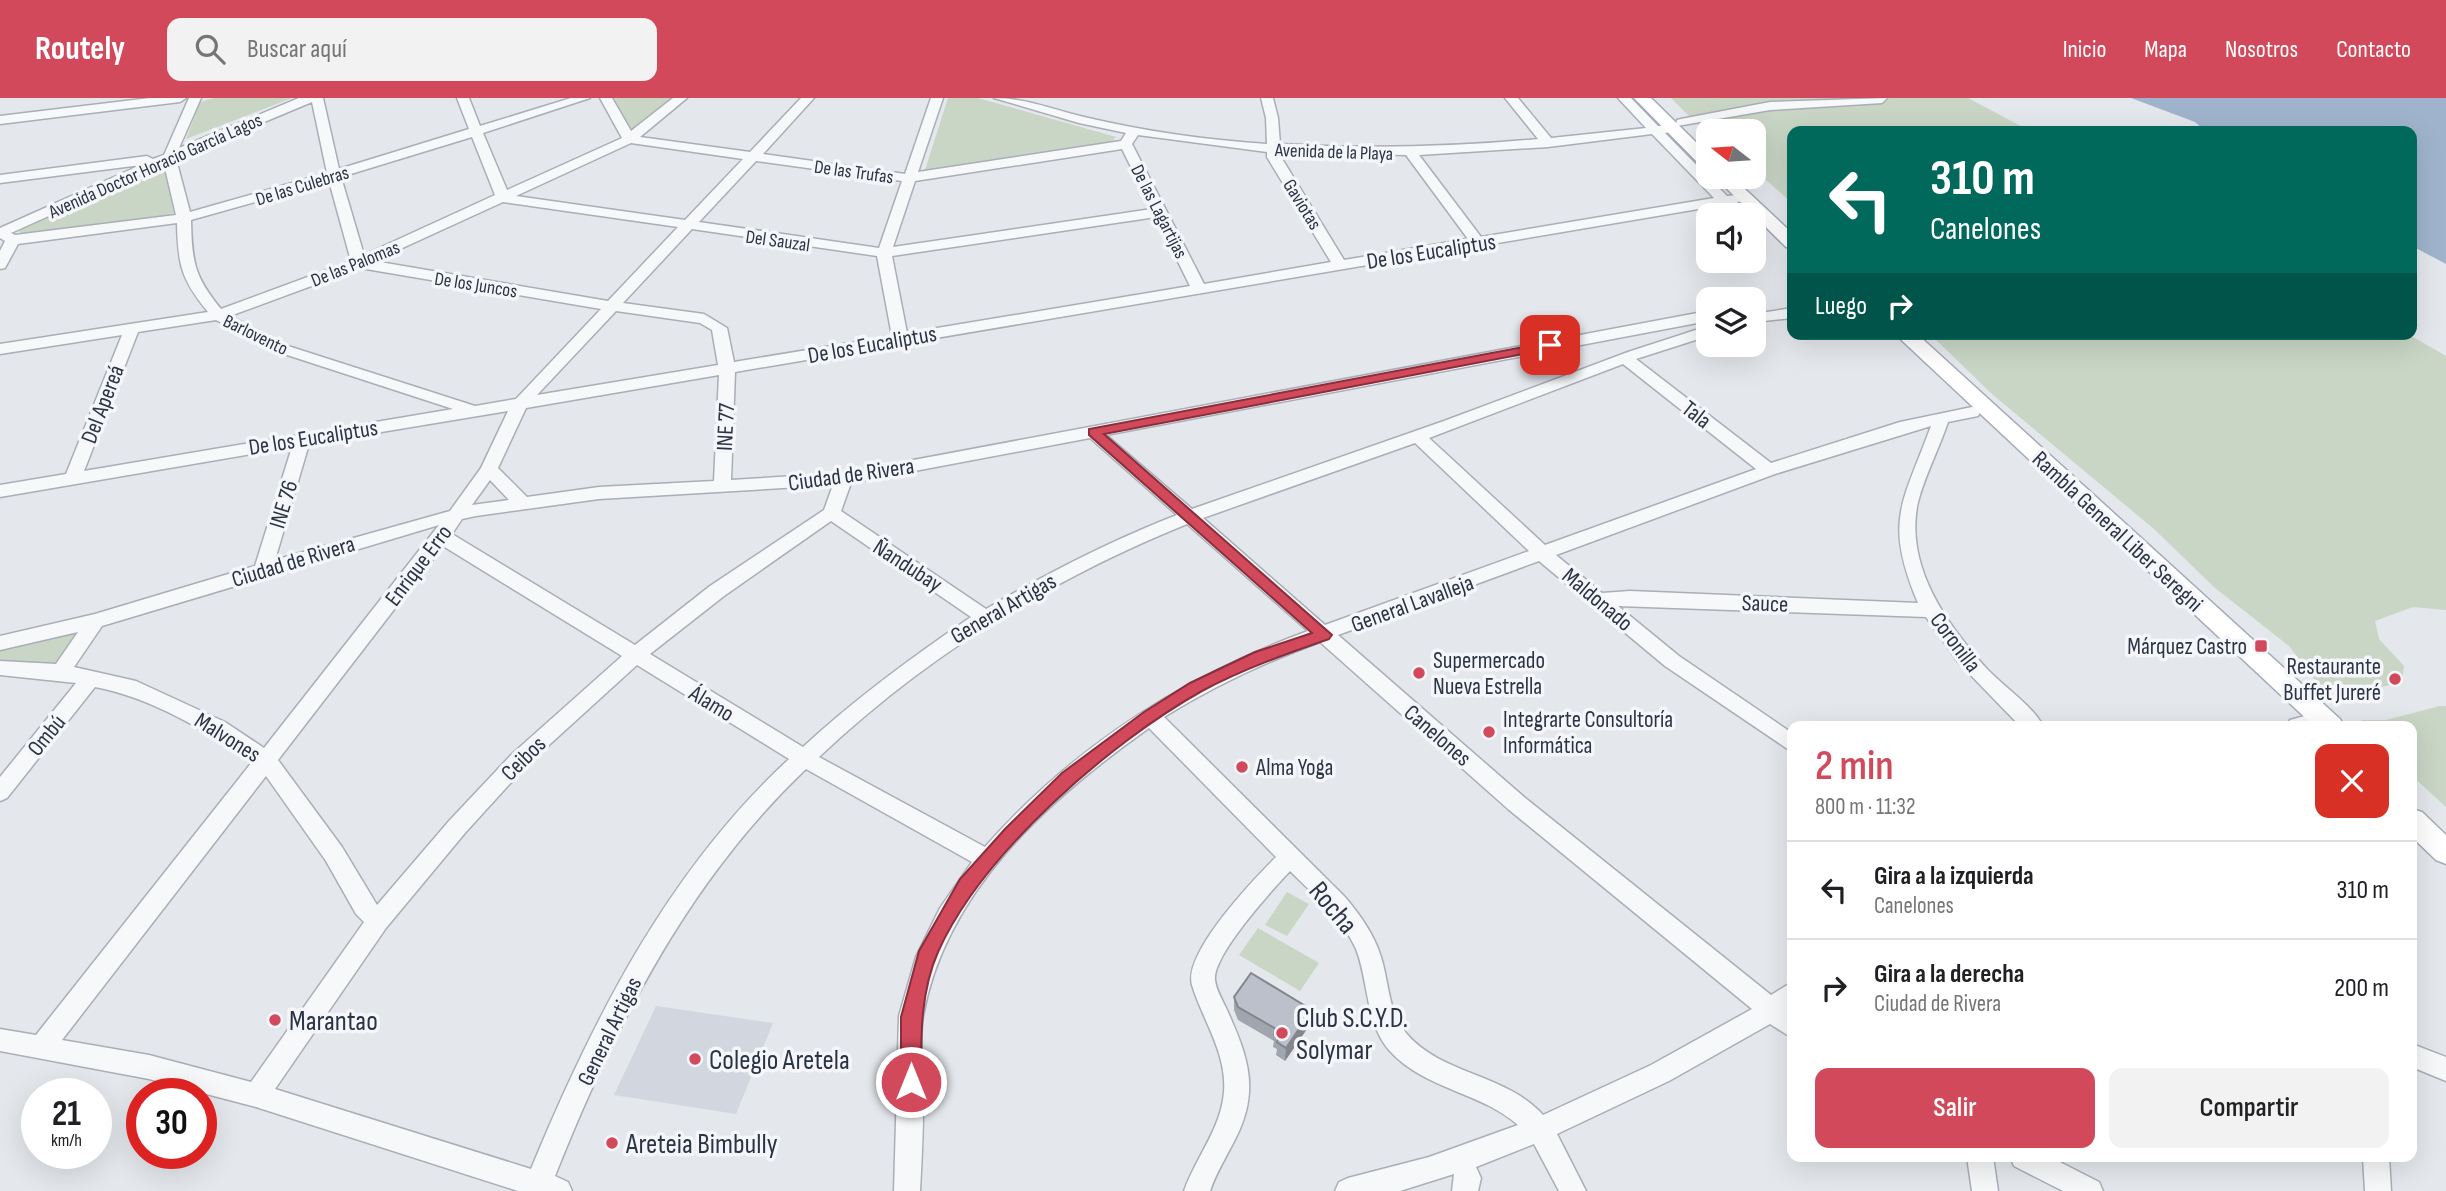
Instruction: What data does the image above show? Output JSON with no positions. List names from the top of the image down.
{
  "streets": {
    "main road": ["Rambla General Liber Seregni"],
    "street": [
      "Avenida de la Playa",
      "Avenida Doctor Horacio García Lagos",
      "De las Trufas",
      "De las Culebras",
      "Gaviotas",
      "De las Lagartijas",
      "Del Sauzal",
      "De los Eucaliptus",
      "De las Palomas",
      "De los Juncos",
      "Barlovento",
      "Del Apereá",
      "Tala",
      "INE 77",
      "Ciudad de Rivera",
      "INE 76",
      "Enrique Erro",
      "Ñandubay",
      "Maldonado",
      "General Lavalleja",
      "Sauce",
      "General Artigas",
      "Coronilla",
      "Álamo",
      "Ombú",
      "Canelones",
      "Malvones",
      "Ceibos",
      "Rocha"
    ]
  },
  "crossings": [
    ["Avenida de la Playa", "De las Trufas"],
    ["Avenida de la Playa", "Gaviotas"],
    ["Avenida de la Playa", "De las Lagartijas"],
    ["Avenida Doctor Horacio García Lagos", "De las Culebras"],
    ["Avenida Doctor Horacio García Lagos", "Barlovento"],
    ["De las Trufas", "De las Lagartijas"],
    ["De las Trufas", "De las Palomas"],
    ["De las Trufas", "Enrique Erro"],
    ["De las Culebras", "Barlovento"],
    ["Gaviotas", "De los Eucaliptus"],
    ["De las Lagartijas", "Del Sauzal"],
    ["De las Lagartijas", "De los Eucaliptus"],
    ["Del Sauzal", "De las Palomas"],
    ["Del Sauzal", "Enrique Erro"],
    ["De los Eucaliptus", "De los Juncos"],
    ["De los Eucaliptus", "Barlovento"],
    ["De los Eucaliptus", "Del Apereá"],
    ["De los Eucaliptus", "INE 77"],
    ["De los Eucaliptus", "INE 76"],
    ["De los Eucaliptus", "Enrique Erro"],
    ["De las Palomas", "De los Juncos"],
    ["De las Palomas", "Barlovento"],
    ["De las Palomas", "Del Apereá"],
    ["De los Juncos", "INE 77"],
    ["De los Juncos", "Enrique Erro"],
    ["Tala", "General Lavalleja"],
    ["Tala", "General Artigas"],
    ["INE 77", "Ciudad de Rivera"],
    ["Ciudad de Rivera", "INE 76"],
    ["Ciudad de Rivera", "Enrique Erro"],
    ["Ciudad de Rivera", "Canelones"],
    ["Rambla General Liber Seregni", "General Lavalleja"],
    ["Enrique Erro", "Álamo"],
    ["Enrique Erro", "Malvones"],
    ["Ñandubay", "General Artigas"],
    ["Ñandubay", "Ceibos"],
    ["Maldonado", "General Lavalleja"],
    ["Maldonado", "Sauce"],
    ["Maldonado", "General Artigas"],
    ["General Lavalleja", "Coronilla"],
    ["General Lavalleja", "Álamo"],
    ["General Lavalleja", "Canelones"],
    ["General Lavalleja", "Rocha"],
    ["Sauce", "Coronilla"],
    ["General Artigas", "Álamo"],
    ["General Artigas", "Canelones"],
    ["Álamo", "Ceibos"],
    ["Ombú", "Malvones"],
    ["Malvones", "Ceibos"]
  ],
  "places": {
    "transit": ["Márquez Castro"],
    "other": [
      "Supermercado Nueva Estrella",
      "Restaurante Buffet Jureré",
      "Integrarte Consultoría Informática",
      "Alma Yoga",
      "Marantao",
      "Club S.C.Y.D. Solymar",
      "Colegio Aretela",
      "Areteia Bimbully"
    ]
  },
  "north": "left",
  "page": {
    "header": "Routely",
    "search": "Buscar aquí",
    "nav": [
      "Inicio",
      "Mapa",
      "Nosotros",
      "Contacto"
    ],
    "turn": ["310 m", "Canelones"],
    "then": "Luego",
    "heading": ["2 min", "800 m · 11:32"],
    "list": [
      {
        "name": "Gira a la izquierda",
        "note": "Canelones",
        "value": "310 m"
      },
      {
        "name": "Gira a la derecha",
        "note": "Ciudad de Rivera",
        "value": "200 m"
      }
    ],
    "buttons": ["Salir", "Compartir"],
    "speed": "21 km/h",
    "limit": "30"
  }
}
